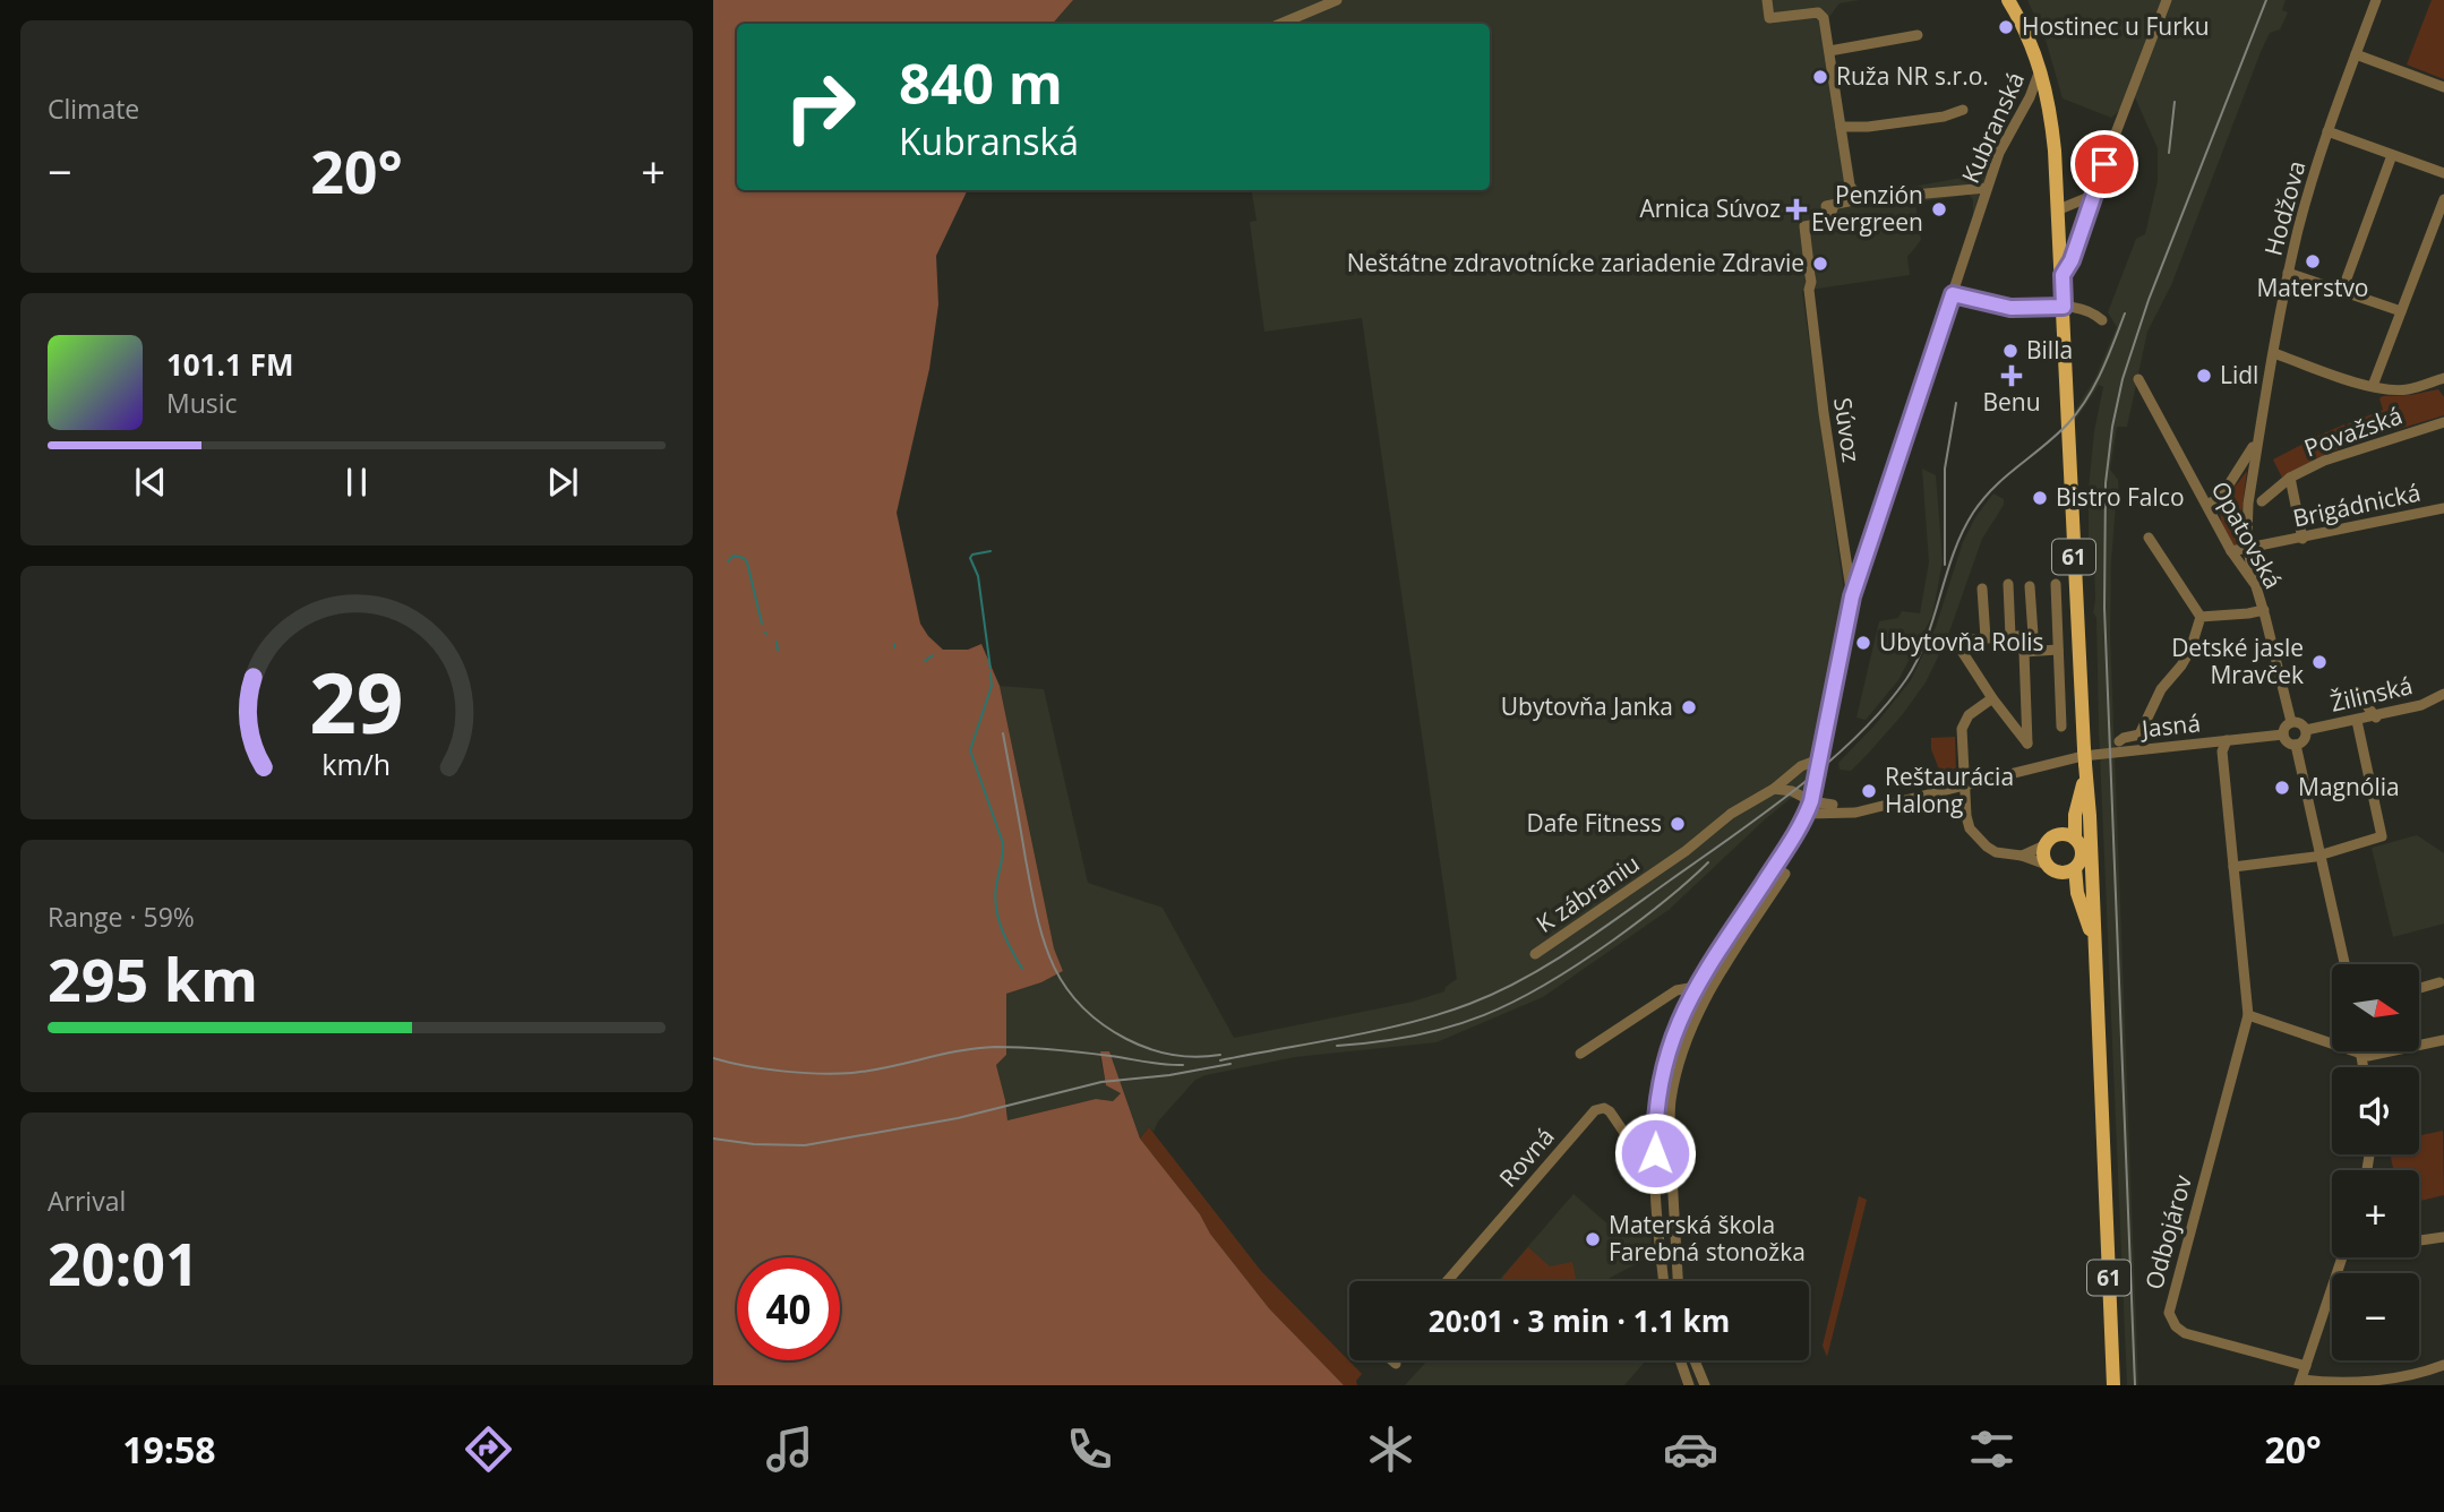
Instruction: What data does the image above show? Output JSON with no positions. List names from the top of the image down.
{
  "streets": {
    "main road": ["61"],
    "street": [
      "Kubranská",
      "Hodžova",
      "Súvoz",
      "Považská",
      "Brigádnická",
      "Opatovská",
      "Žilinská",
      "Jasná",
      "K zábraniu",
      "Rovná",
      "Odbojárov"
    ]
  },
  "crossings": [
    ["Kubranská", "Súvoz"],
    ["Kubranská", "61"],
    ["Kubranská", "Jasná"],
    ["Kubranská", "K zábraniu"],
    ["Kubranská", "Rovná"],
    ["Hodžova", "Považská"],
    ["Hodžova", "Brigádnická"],
    ["Hodžova", "Opatovská"],
    ["Považská", "Brigádnická"],
    ["Brigádnická", "Opatovská"],
    ["Opatovská", "Žilinská"],
    ["Opatovská", "Jasná"],
    ["Žilinská", "Jasná"]
  ],
  "places": {
    "other": [
      "Hostinec u Furku",
      "Ruža NR s.r.o.",
      "Penzión Evergreen",
      "Materstvo",
      "Neštátne zdravotnícke zariadenie Zdravie",
      "Billa",
      "Lidl",
      "Bistro Falco",
      "Ubytovňa Rolis",
      "Detské jasle Mravček",
      "Ubytovňa Janka",
      "Magnólia",
      "Reštaurácia Halong",
      "Dafe Fitness",
      "Materská škola Farebná stonožka"
    ],
    "health": ["Arnica Súvoz", "Benu"]
  },
  "north": "right",
  "page": {
    "tile": [
      "Climate",
      ["Range · 59%", "295 km"],
      ["Arrival", "20:01"]
    ],
    "turn": ["840 m", "Kubranská"],
    "heat": ["−", "20°", "+"],
    "song": ["101.1 FM", "Music"],
    "map_buttons": ["+", "−"],
    "limit": "40",
    "trip": "20:01 · 3 min · 1.1 km",
    "tabs": ["19:58", "20°"],
    "gauge": ["29", "km/h"]
  }
}
